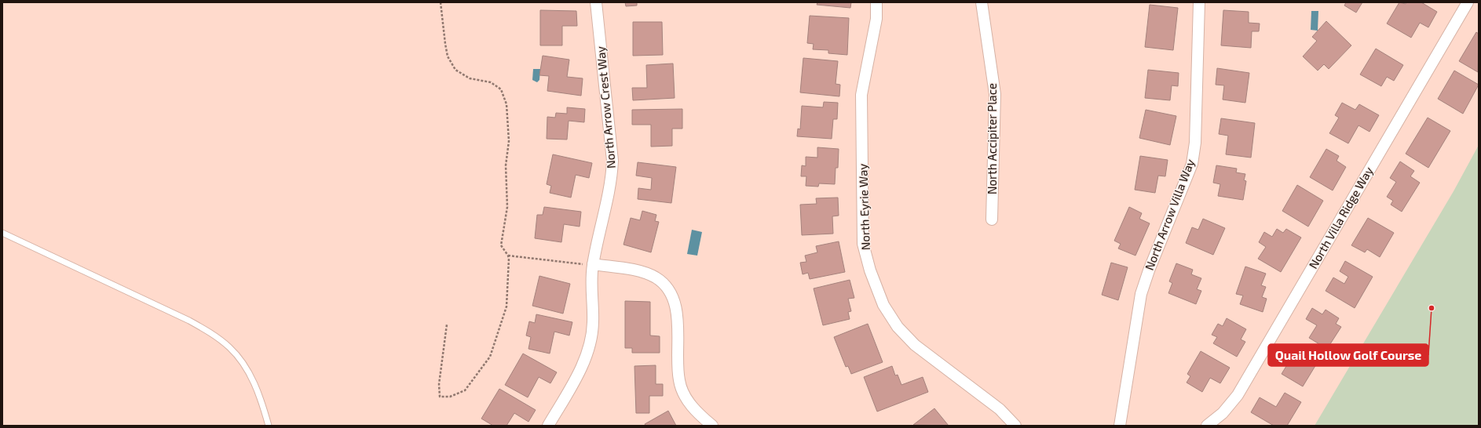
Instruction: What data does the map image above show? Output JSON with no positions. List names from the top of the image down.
{
  "streets": {
    "street": [
      "North Arrow Crest Way",
      "North Accipiter Place",
      "North Eyrie Way",
      "North Arrow Villa Way",
      "North Villa Ridge Way"
    ]
  },
  "places": ["Quail Hollow Golf Course"]
}
